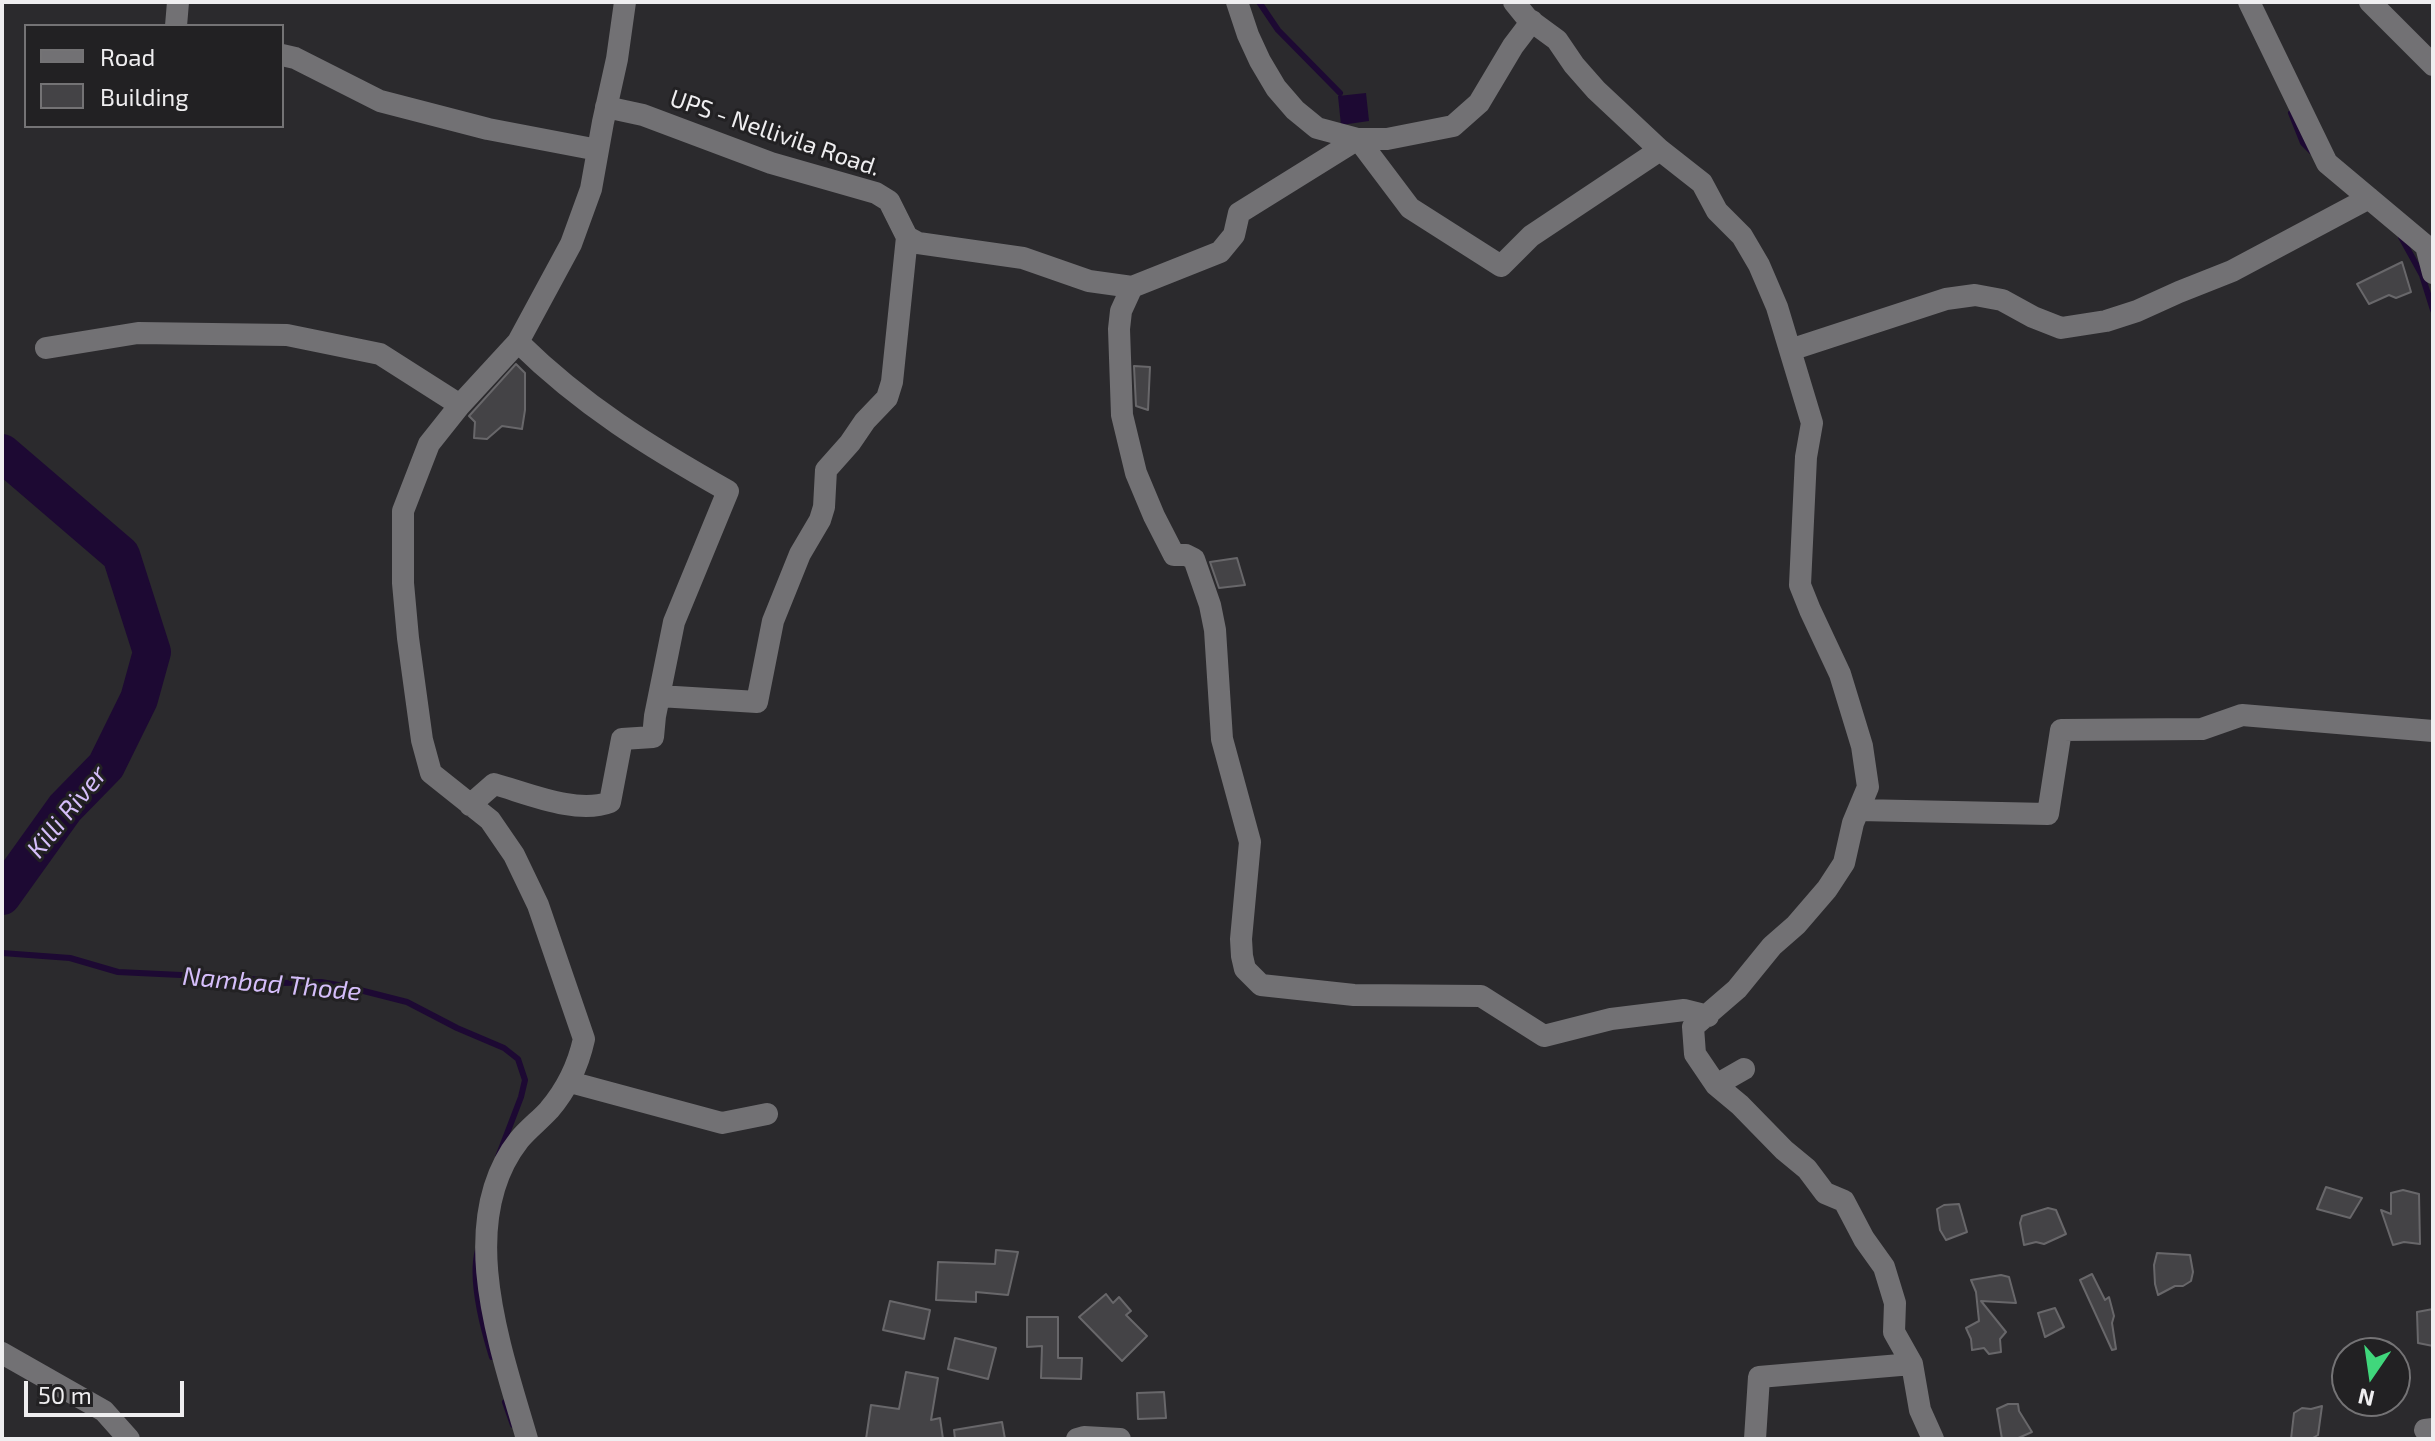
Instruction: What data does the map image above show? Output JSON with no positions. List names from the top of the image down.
{
  "streets": {
    "street": ["UPS - Nellivila Road."]
  },
  "water": ["Killi River", "Nambad Thode"],
  "legend": ["Road", "Building"],
  "scale_bar": "50 m",
  "north": "bottom"
}
